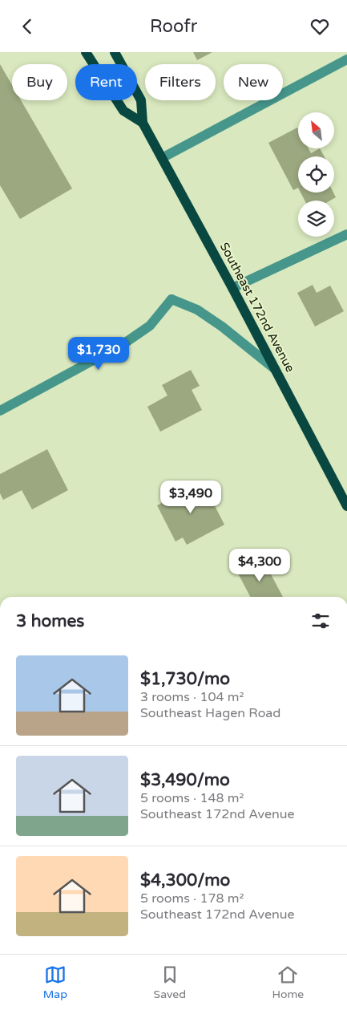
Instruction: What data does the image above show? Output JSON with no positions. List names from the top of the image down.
{
  "streets": {
    "main road": ["Southeast 172nd Avenue"]
  },
  "north": "top left",
  "page": {
    "header": "Roofr",
    "chip": [
      "Buy",
      "Rent",
      "Filters",
      "New"
    ],
    "price": ["$1,730", "$3,490", "$4,300"],
    "heading": "3 homes",
    "list": [
      {
        "name": "$1,730/mo",
        "note": "3 rooms · 104 m² · Southeast Hagen Road"
      },
      {
        "name": "$3,490/mo",
        "note": "5 rooms · 148 m² · Southeast 172nd Avenue"
      },
      {
        "name": "$4,300/mo",
        "note": "5 rooms · 178 m² · Southeast 172nd Avenue"
      }
    ],
    "tabs": ["Map", "Saved", "Home"]
  }
}
